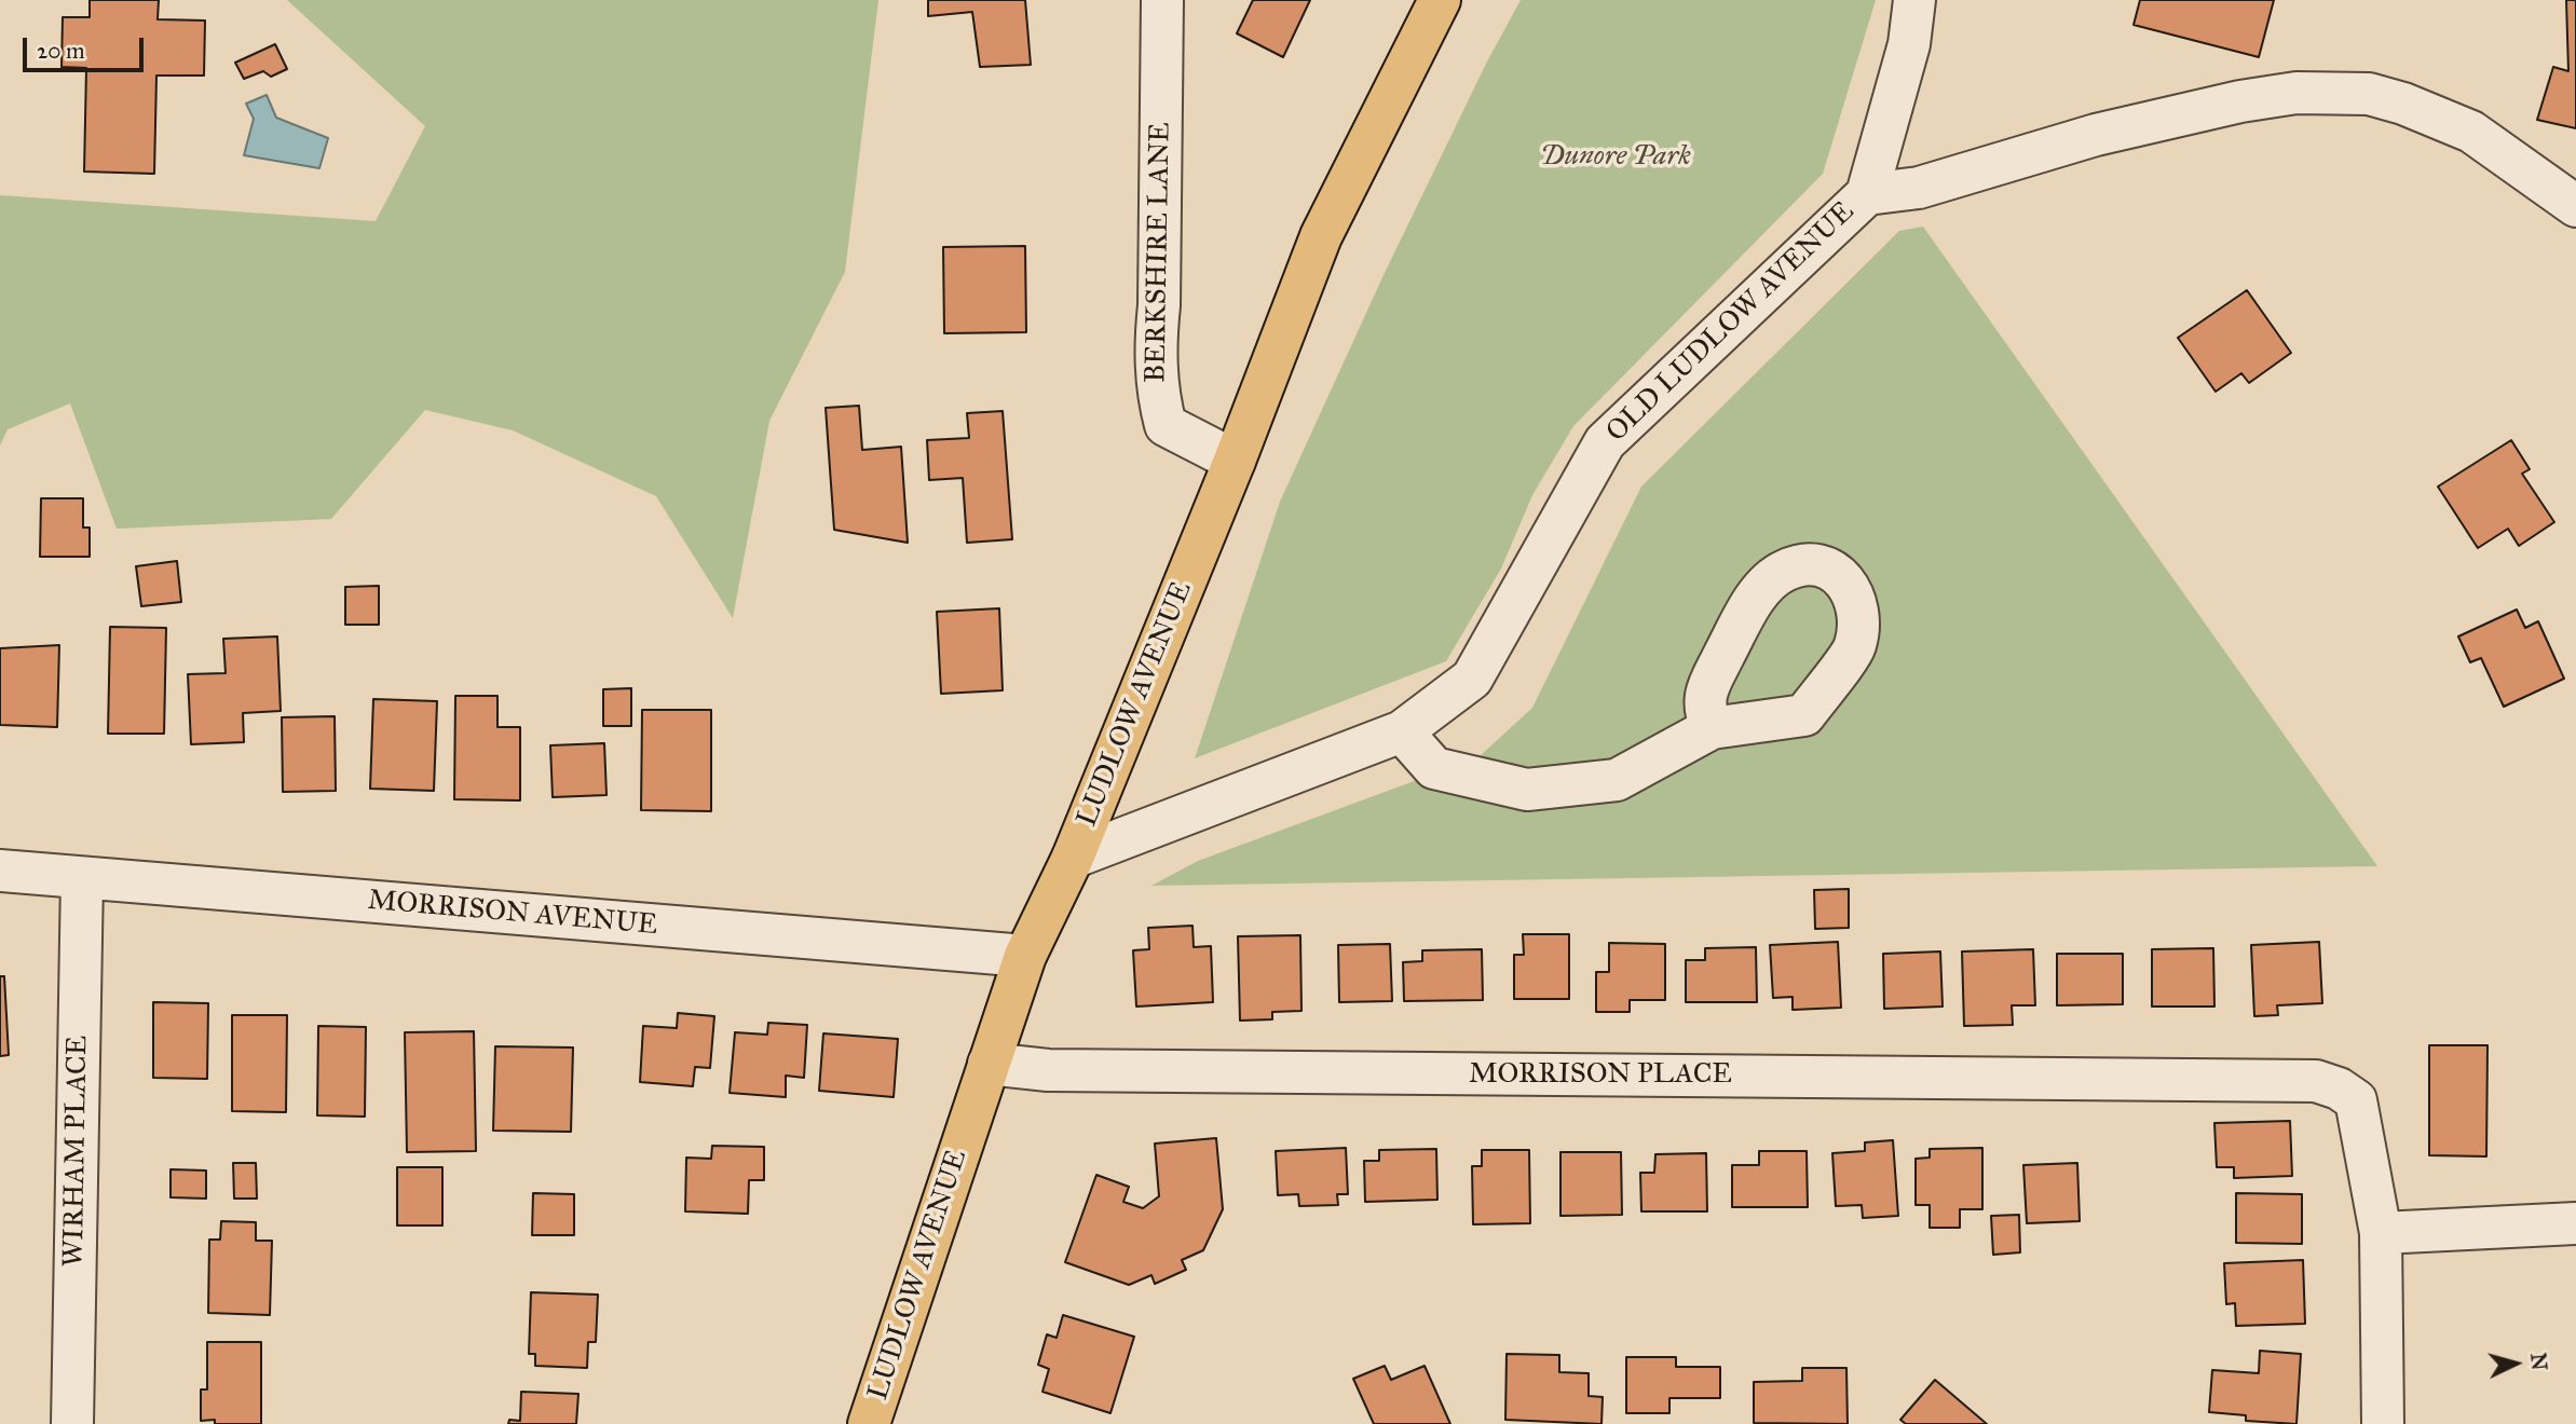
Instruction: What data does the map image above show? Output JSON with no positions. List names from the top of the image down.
{
  "streets": {
    "main road": ["LUDLOW AVENUE"],
    "street": [
      "BERKSHIRE LANE",
      "OLD LUDLOW AVENUE",
      "MORRISON AVENUE",
      "MORRISON PLACE",
      "WIRHAM PLACE"
    ]
  },
  "crossings": [
    ["BERKSHIRE LANE", "LUDLOW AVENUE"],
    ["OLD LUDLOW AVENUE", "LUDLOW AVENUE"],
    ["LUDLOW AVENUE", "MORRISON AVENUE"],
    ["LUDLOW AVENUE", "MORRISON PLACE"],
    ["MORRISON AVENUE", "WIRHAM PLACE"]
  ],
  "parks": ["Dunore Park"],
  "scale_bar": "20 m",
  "north": "right"
}
